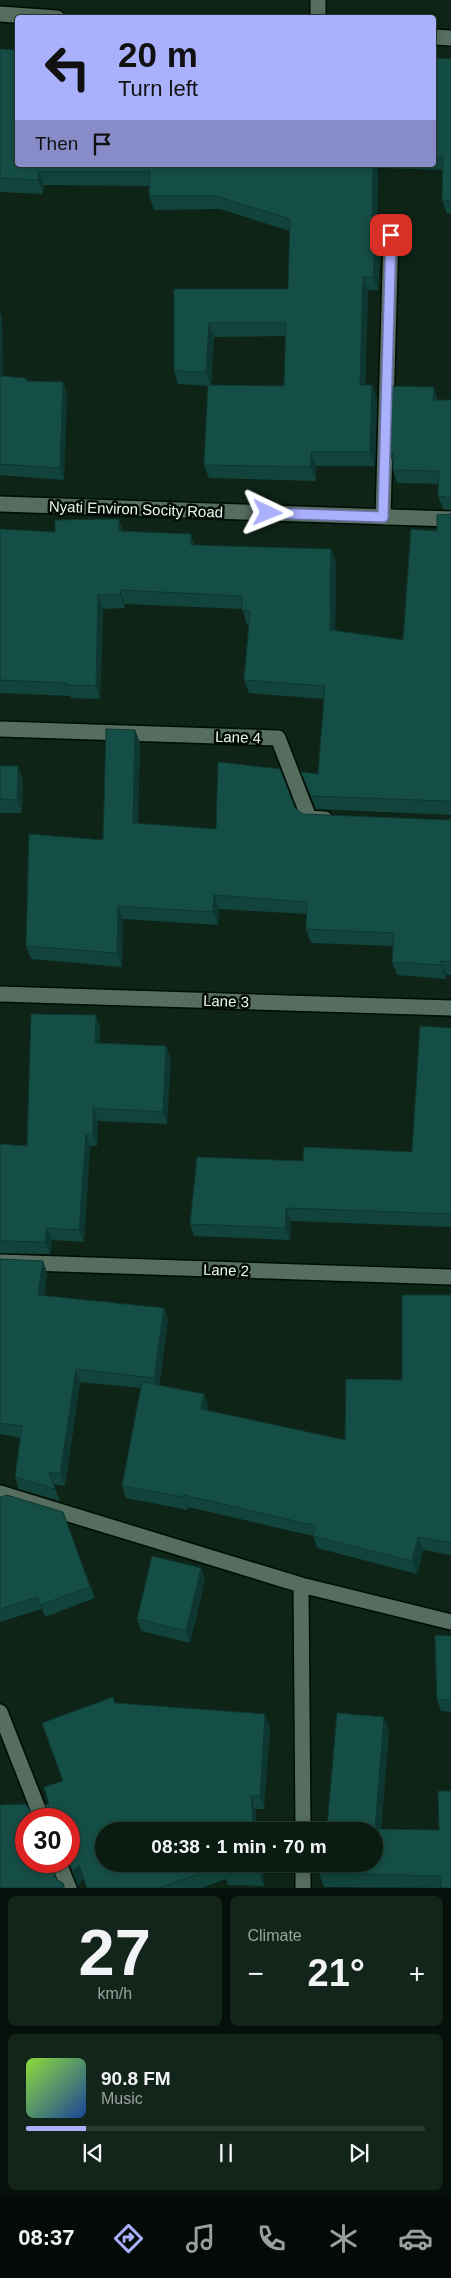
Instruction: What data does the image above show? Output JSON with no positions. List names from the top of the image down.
{
  "streets": {
    "street": [
      "Nyati Environ Socity Road",
      "Lane 4",
      "Lane 3",
      "Lane 2"
    ]
  },
  "page": {
    "turn": ["20 m", "Turn left"],
    "then": "Then",
    "limit": "30",
    "trip": "08:38 · 1 min · 70 m",
    "tile": [
      ["27", "km/h"],
      "Climate"
    ],
    "heat": ["−", "21°", "+"],
    "song": ["90.8 FM", "Music"],
    "tabs": "08:37"
  }
}
